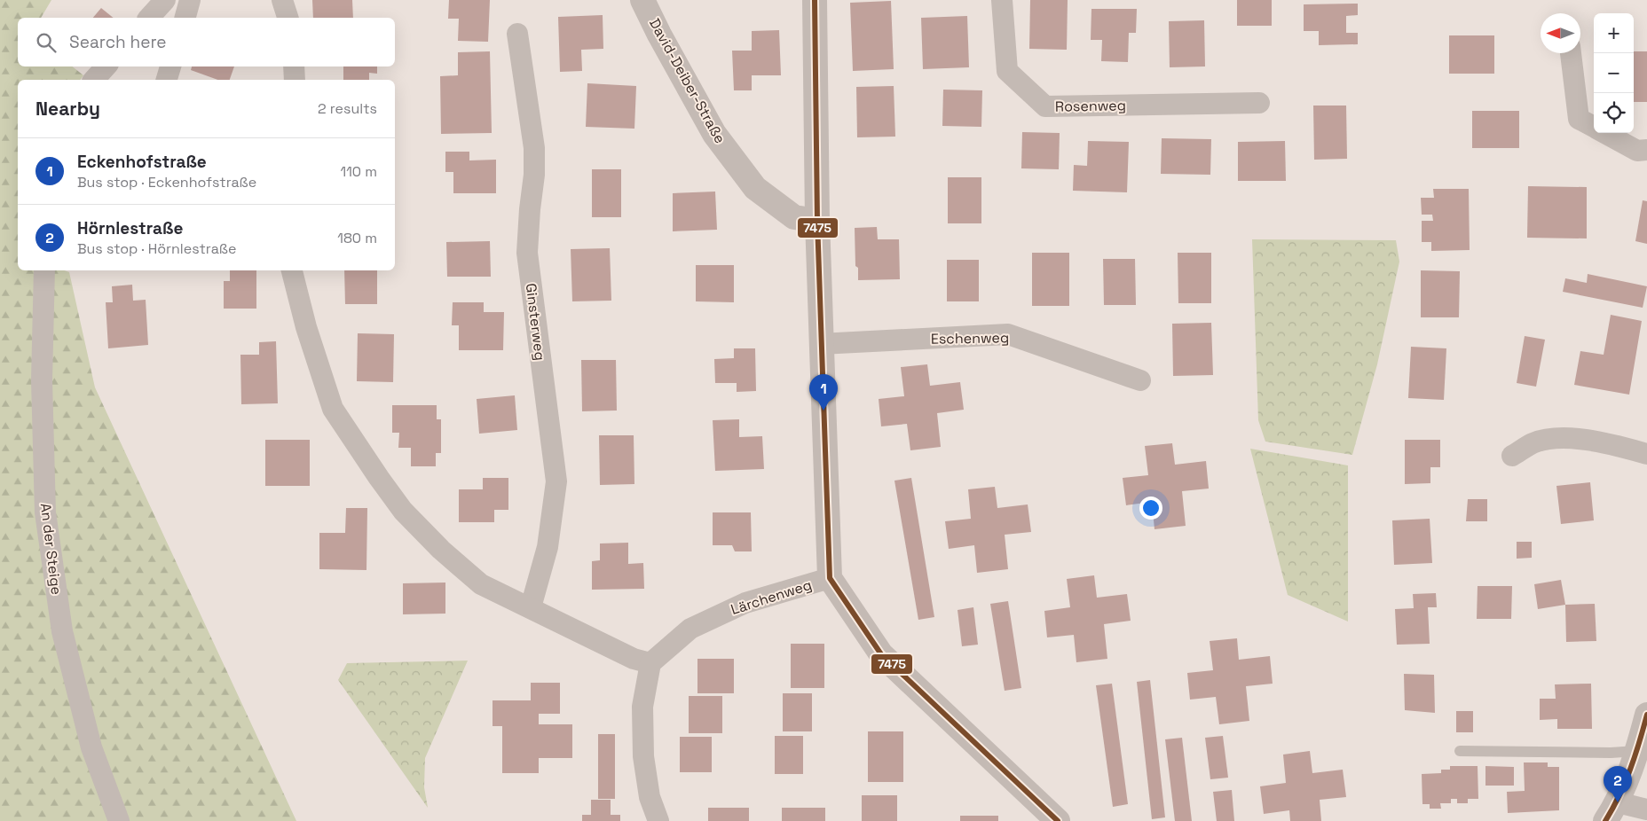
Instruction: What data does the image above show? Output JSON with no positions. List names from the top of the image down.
{
  "streets": {
    "street": [
      "David-Deiber-Straße",
      "Rosenweg",
      "Ginsterweg",
      "Eschenweg",
      "An der Steige",
      "Lärchenweg"
    ]
  },
  "lines": ["transit line 7475"],
  "north": "left",
  "page": {
    "map_buttons": ["+", "−"],
    "search": "Search here",
    "heading": ["Nearby", "2 results"],
    "list": [
      {
        "mark": "1",
        "name": "Eckenhofstraße",
        "note": "Bus stop · Eckenhofstraße",
        "value": "110 m"
      },
      {
        "mark": "2",
        "name": "Hörnlestraße",
        "note": "Bus stop · Hörnlestraße",
        "value": "180 m"
      }
    ],
    "pins": ["1", "2"]
  }
}
